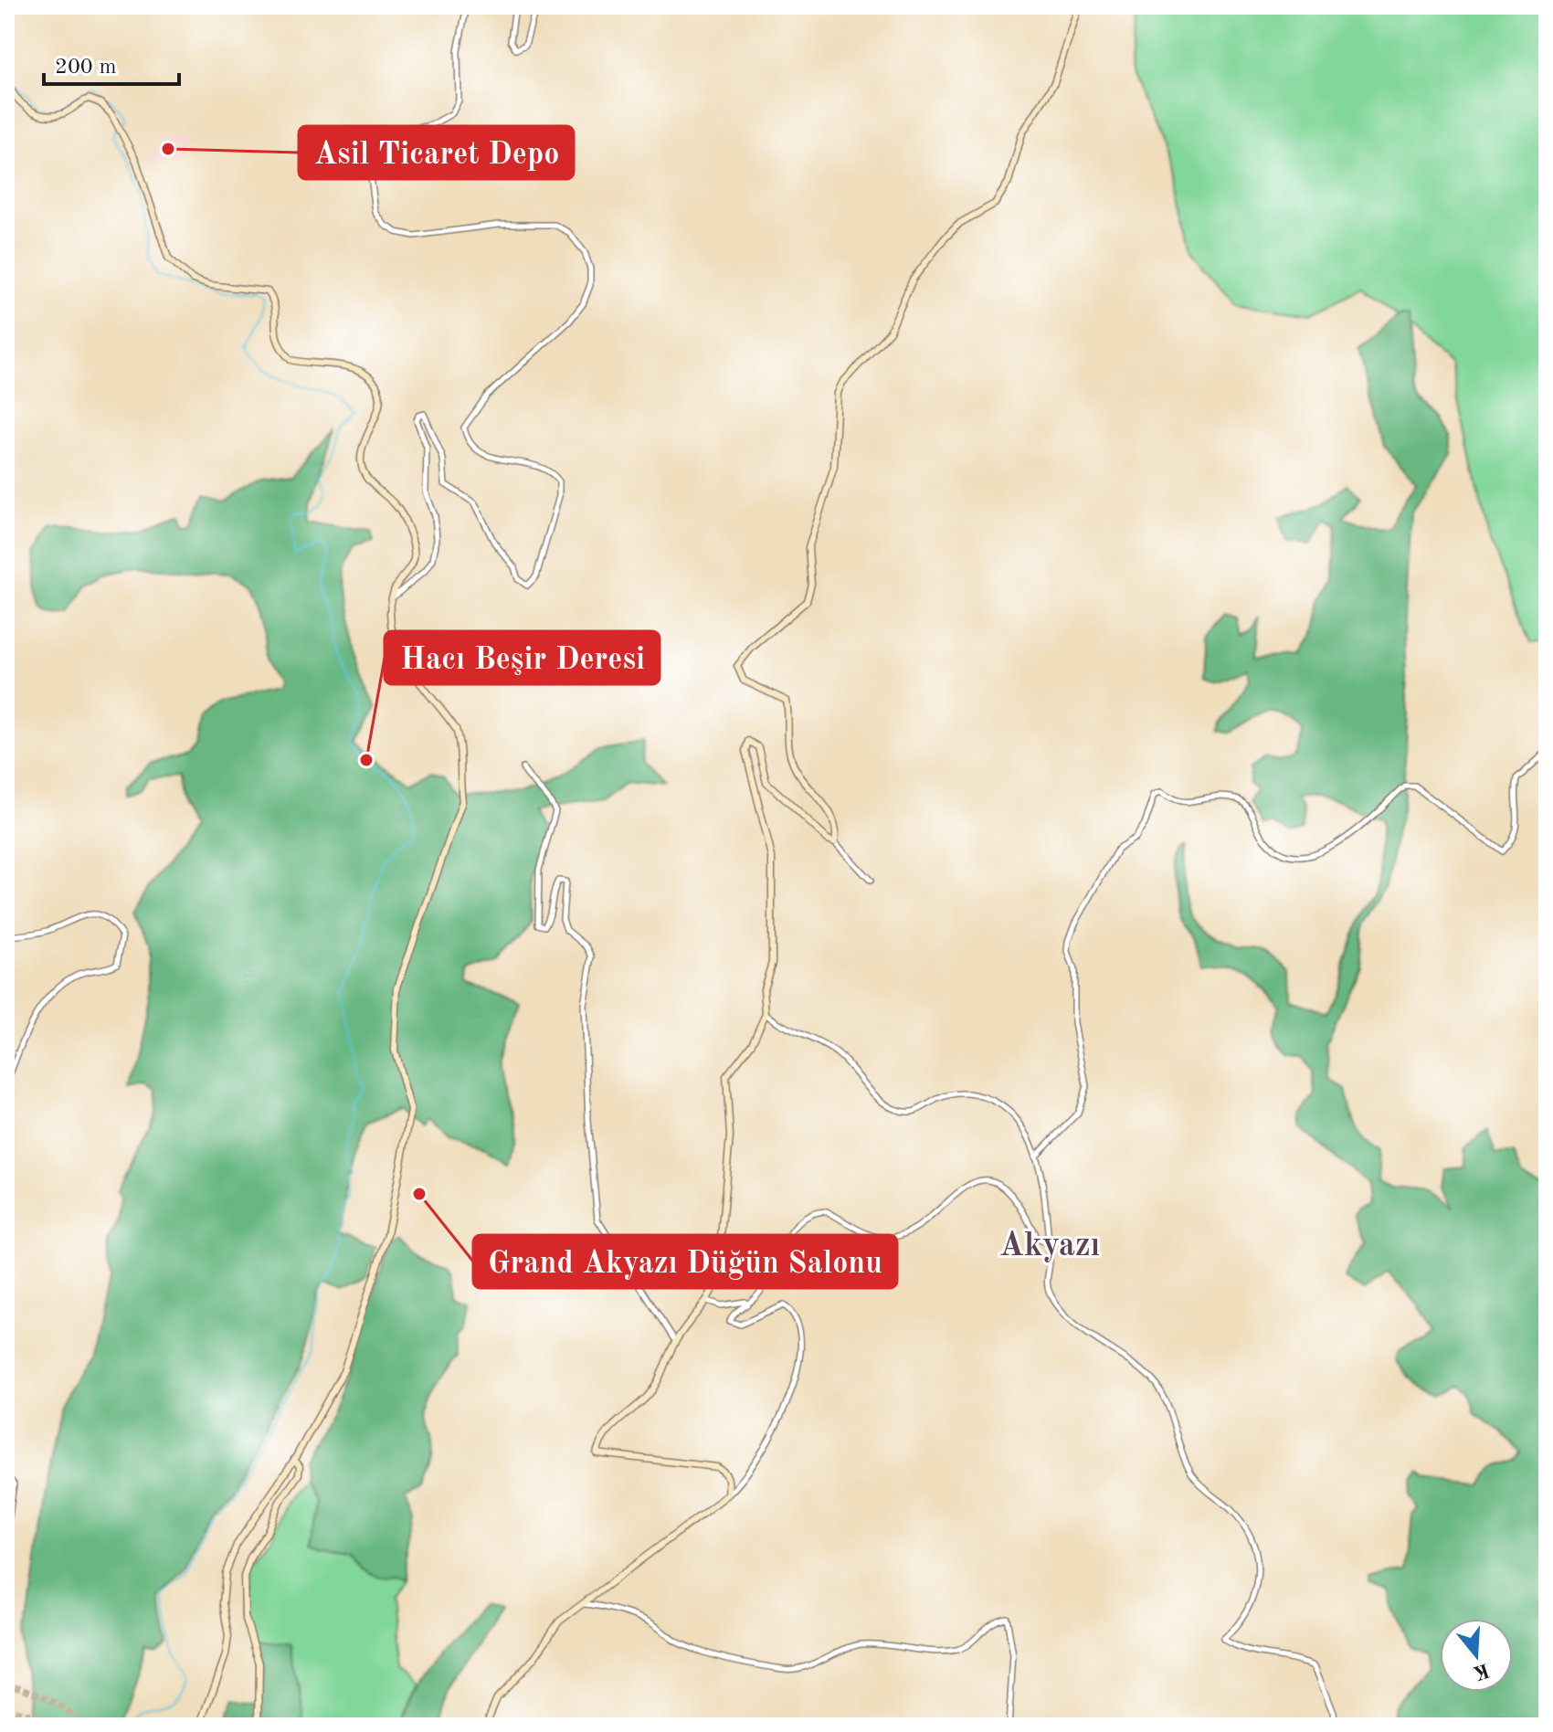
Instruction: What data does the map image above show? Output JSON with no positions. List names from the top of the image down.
{
  "districts": ["Akyazı"],
  "places": ["Asil Ticaret Depo", "Hacı Beşir Deresi", "Grand Akyazı Düğün Salonu"],
  "scale_bar": "200 m",
  "north": "bottom"
}
